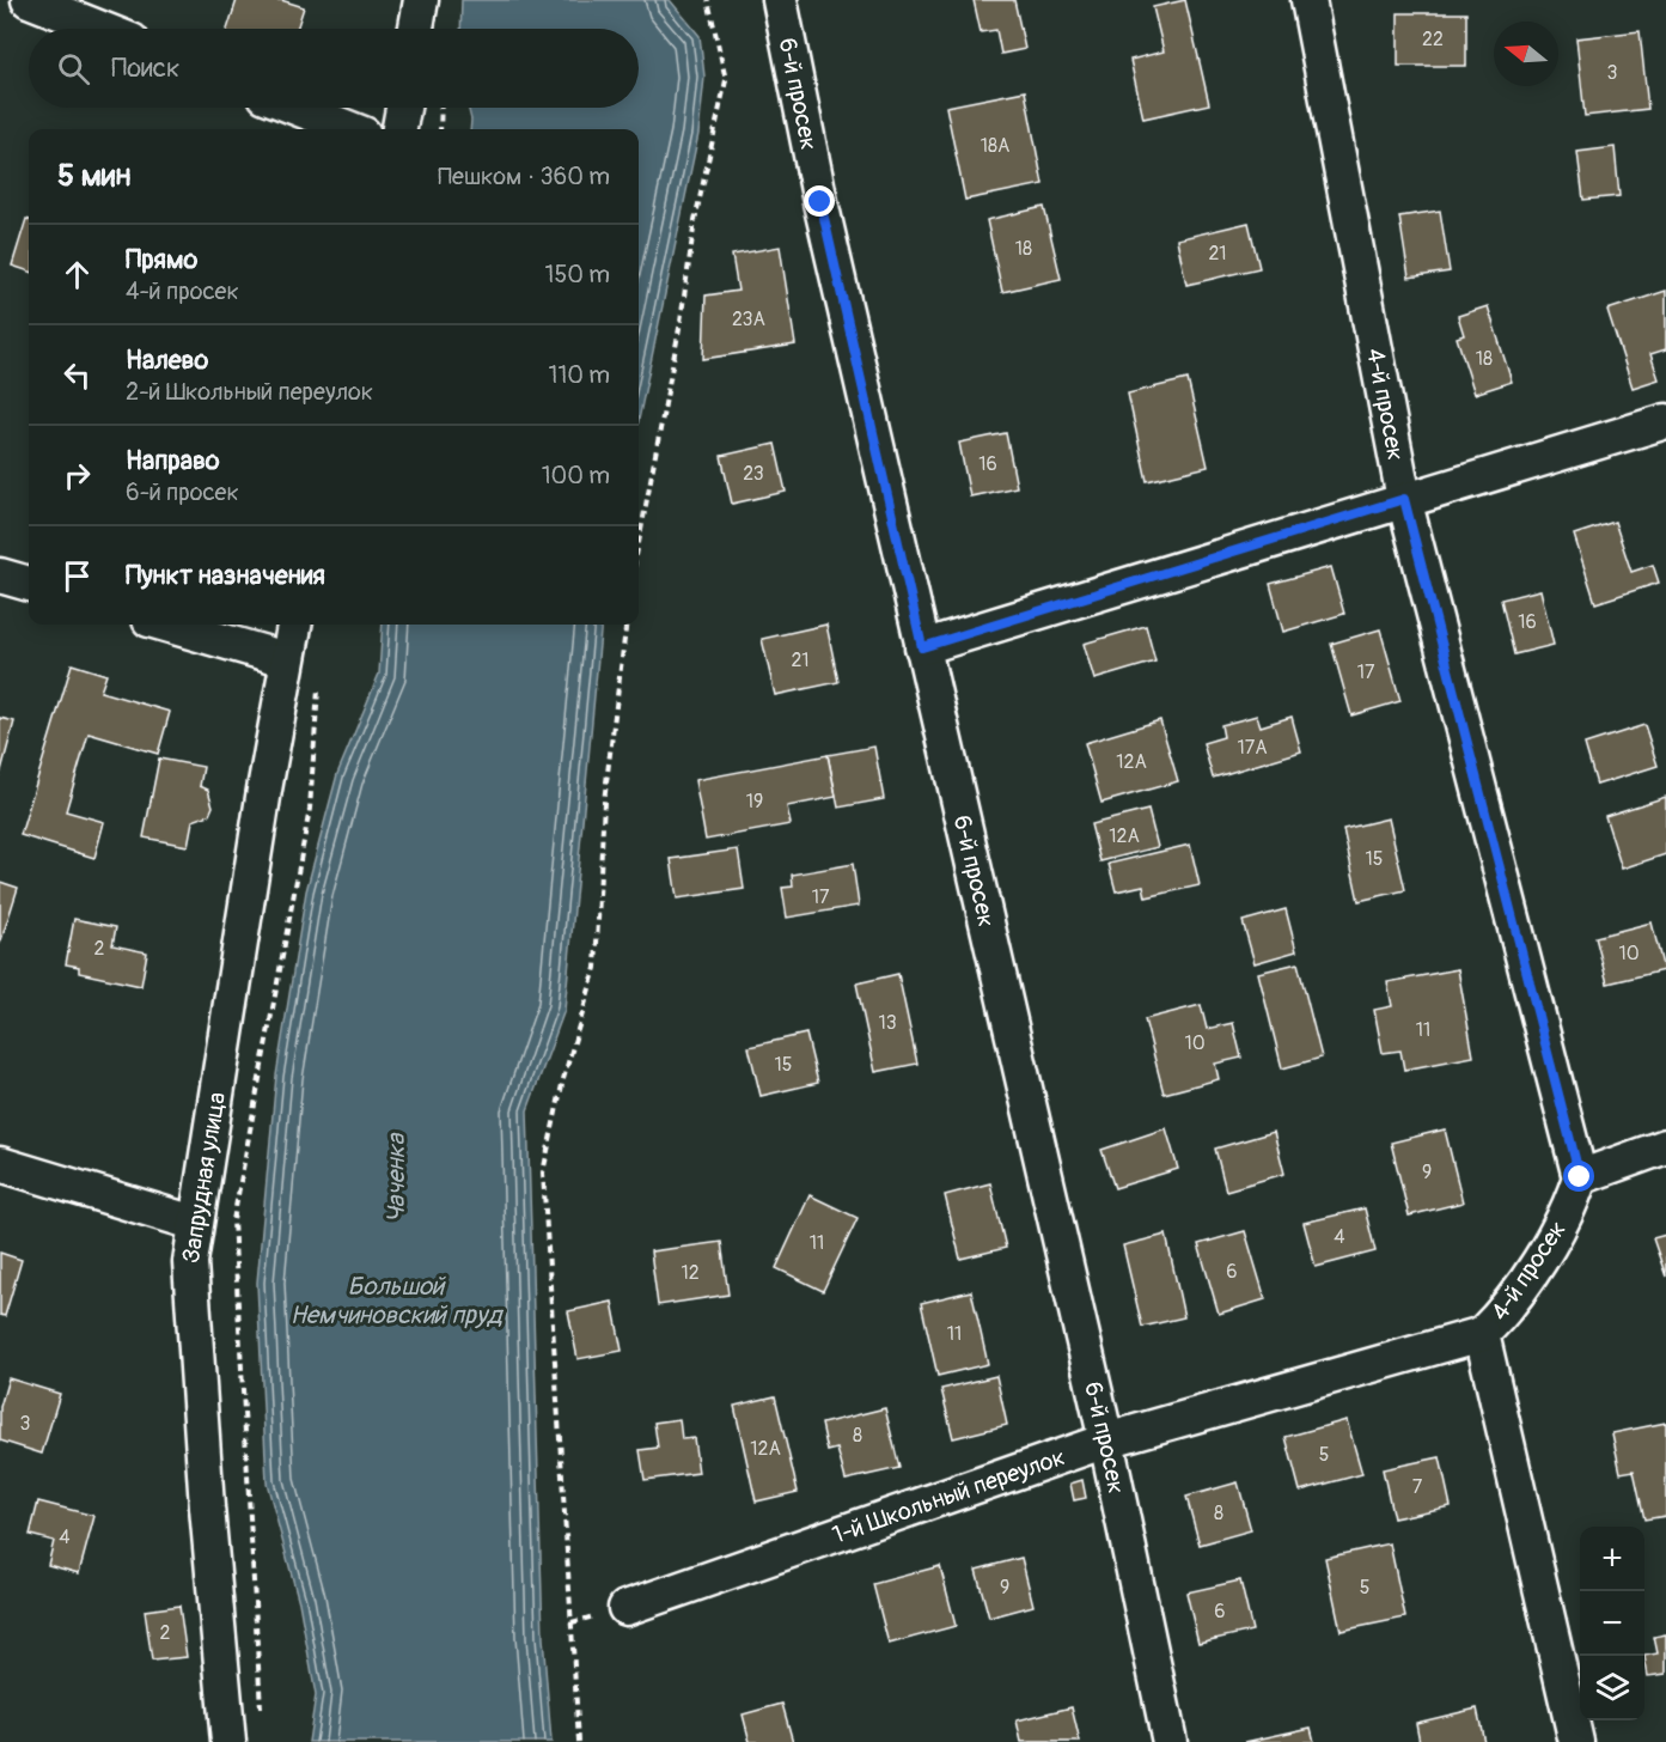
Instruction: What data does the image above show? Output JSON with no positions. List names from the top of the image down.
{
  "streets": {
    "street": [
      "6-й просек",
      "4-й просек",
      "Запрудная улица",
      "1-й Школьный переулок"
    ]
  },
  "crossings": [
    ["6-й просек", "1-й Школьный переулок"],
    ["4-й просек", "1-й Школьный переулок"]
  ],
  "water": ["Чаченка", "Большой Немчиновский пруд"],
  "house_numbers": [
    "22",
    "3",
    "18А",
    "18",
    "21",
    "23А",
    "18",
    "16",
    "23",
    "16",
    "21",
    "17",
    "17А",
    "12А",
    "19",
    "12А",
    "15",
    "17",
    "2",
    "10",
    "13",
    "11",
    "10",
    "15",
    "9",
    "4",
    "11",
    "6",
    "12",
    "11",
    "3",
    "8",
    "12А",
    "5",
    "7",
    "8",
    "4",
    "9",
    "5",
    "6",
    "2"
  ],
  "north": "left",
  "page": {
    "search": "Поиск",
    "heading": ["5 мин", "Пешком · 360 m"],
    "list": [
      ["Прямо", "4-й просек", "150 m"],
      ["Налево", "2-й Школьный переулок", "110 m"],
      ["Направо", "6-й просек", "100 m"],
      "Пункт назначения"
    ],
    "map_buttons": ["+", "−"]
  }
}
